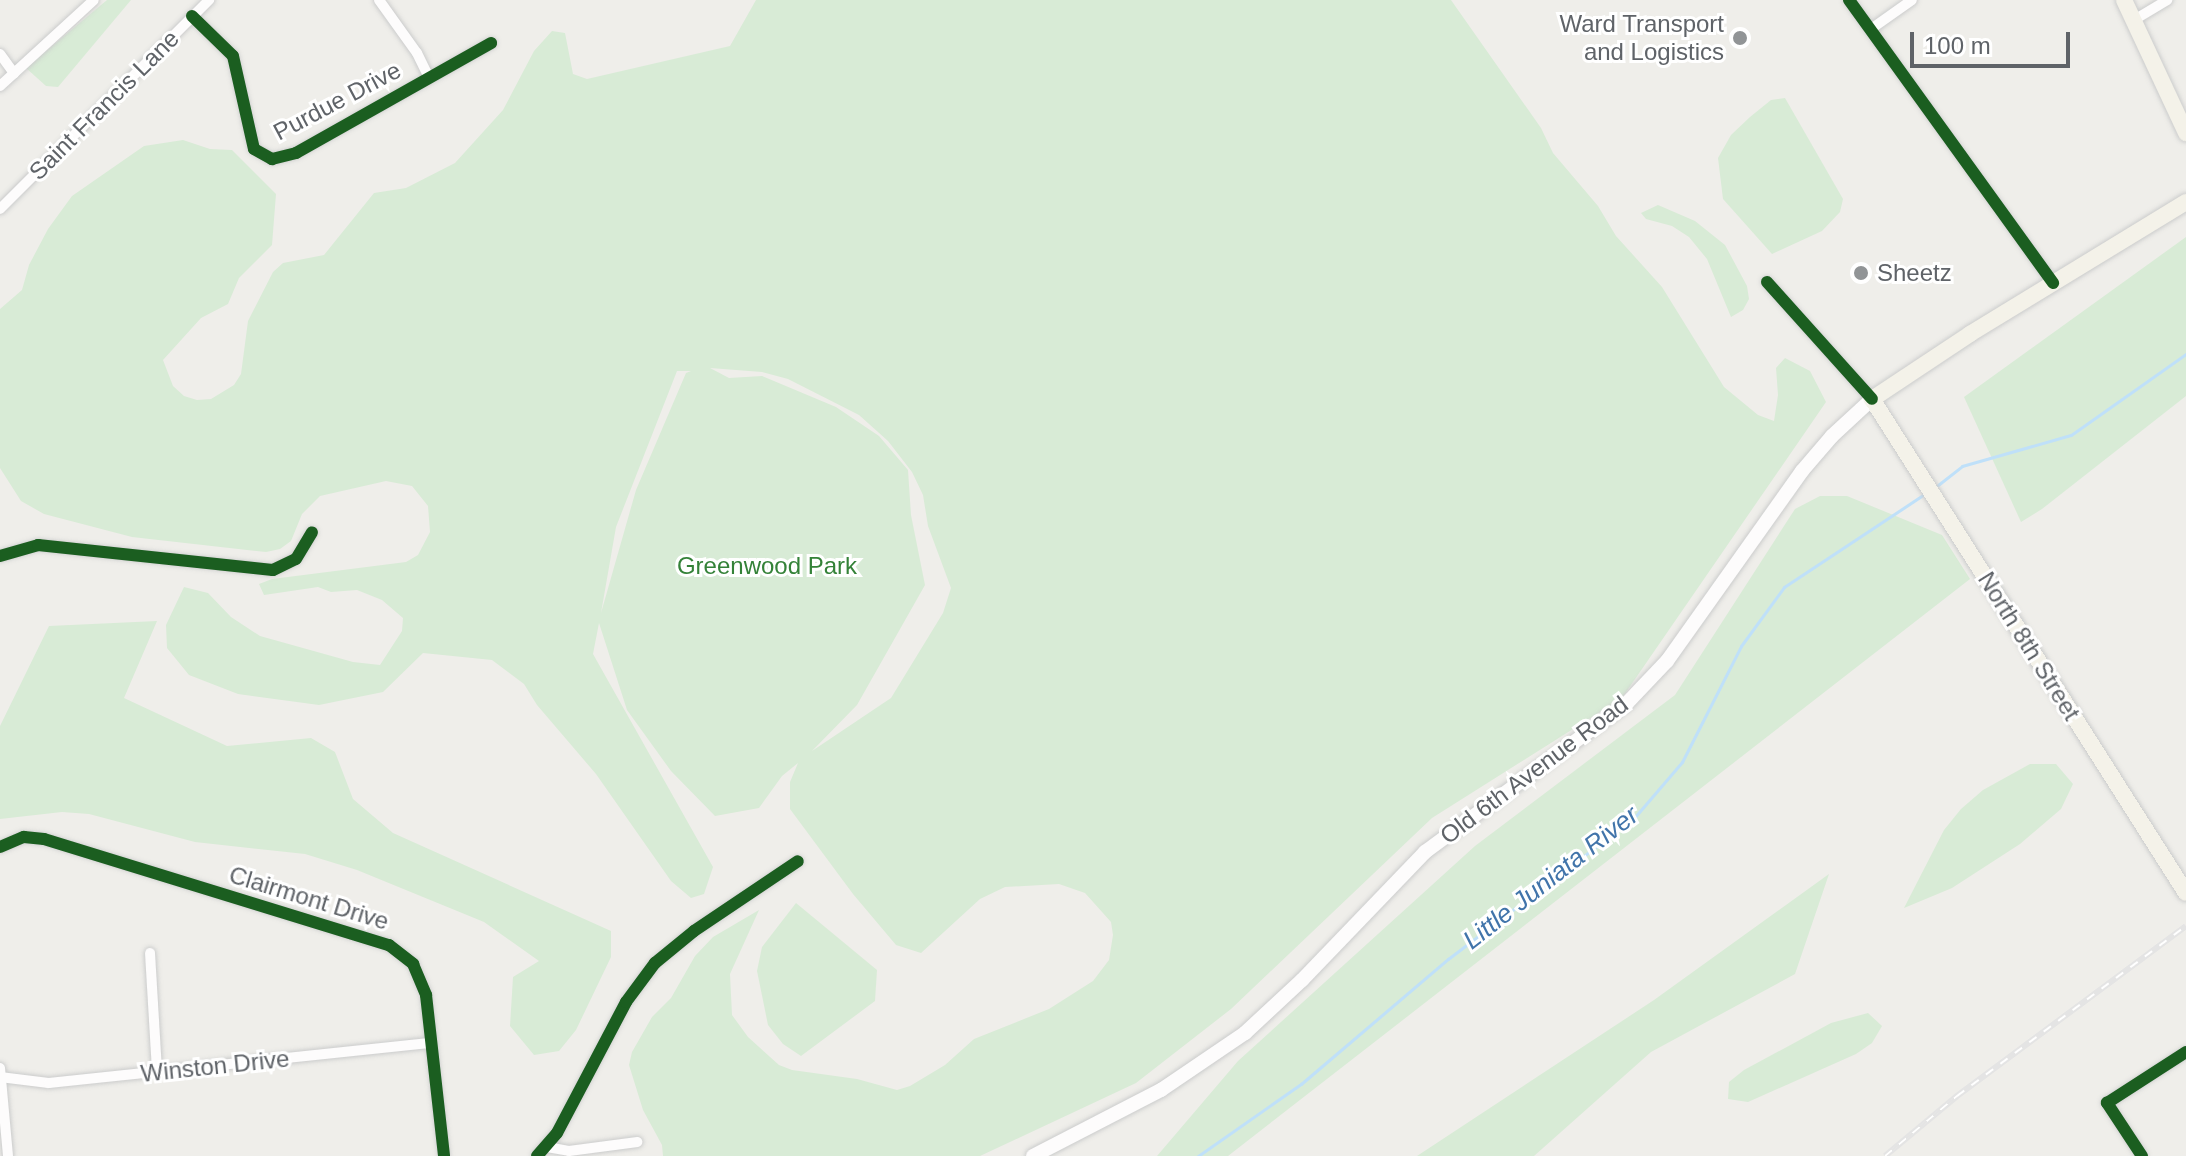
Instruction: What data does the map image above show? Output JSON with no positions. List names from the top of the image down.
{
  "streets": {
    "main road": ["North 8th Street", "Old 6th Avenue Road"],
    "street": [
      "Purdue Drive",
      "Saint Francis Lane",
      "Clairmont Drive",
      "Winston Drive"
    ]
  },
  "crossings": [
    ["Purdue Drive", "Saint Francis Lane"],
    ["North 8th Street", "Old 6th Avenue Road"],
    ["Clairmont Drive", "Winston Drive"]
  ],
  "water": ["Little Juniata River"],
  "parks": ["Greenwood Park"],
  "places": ["Ward Transport and Logistics", "Sheetz"],
  "scale_bar": "100 m"
}
